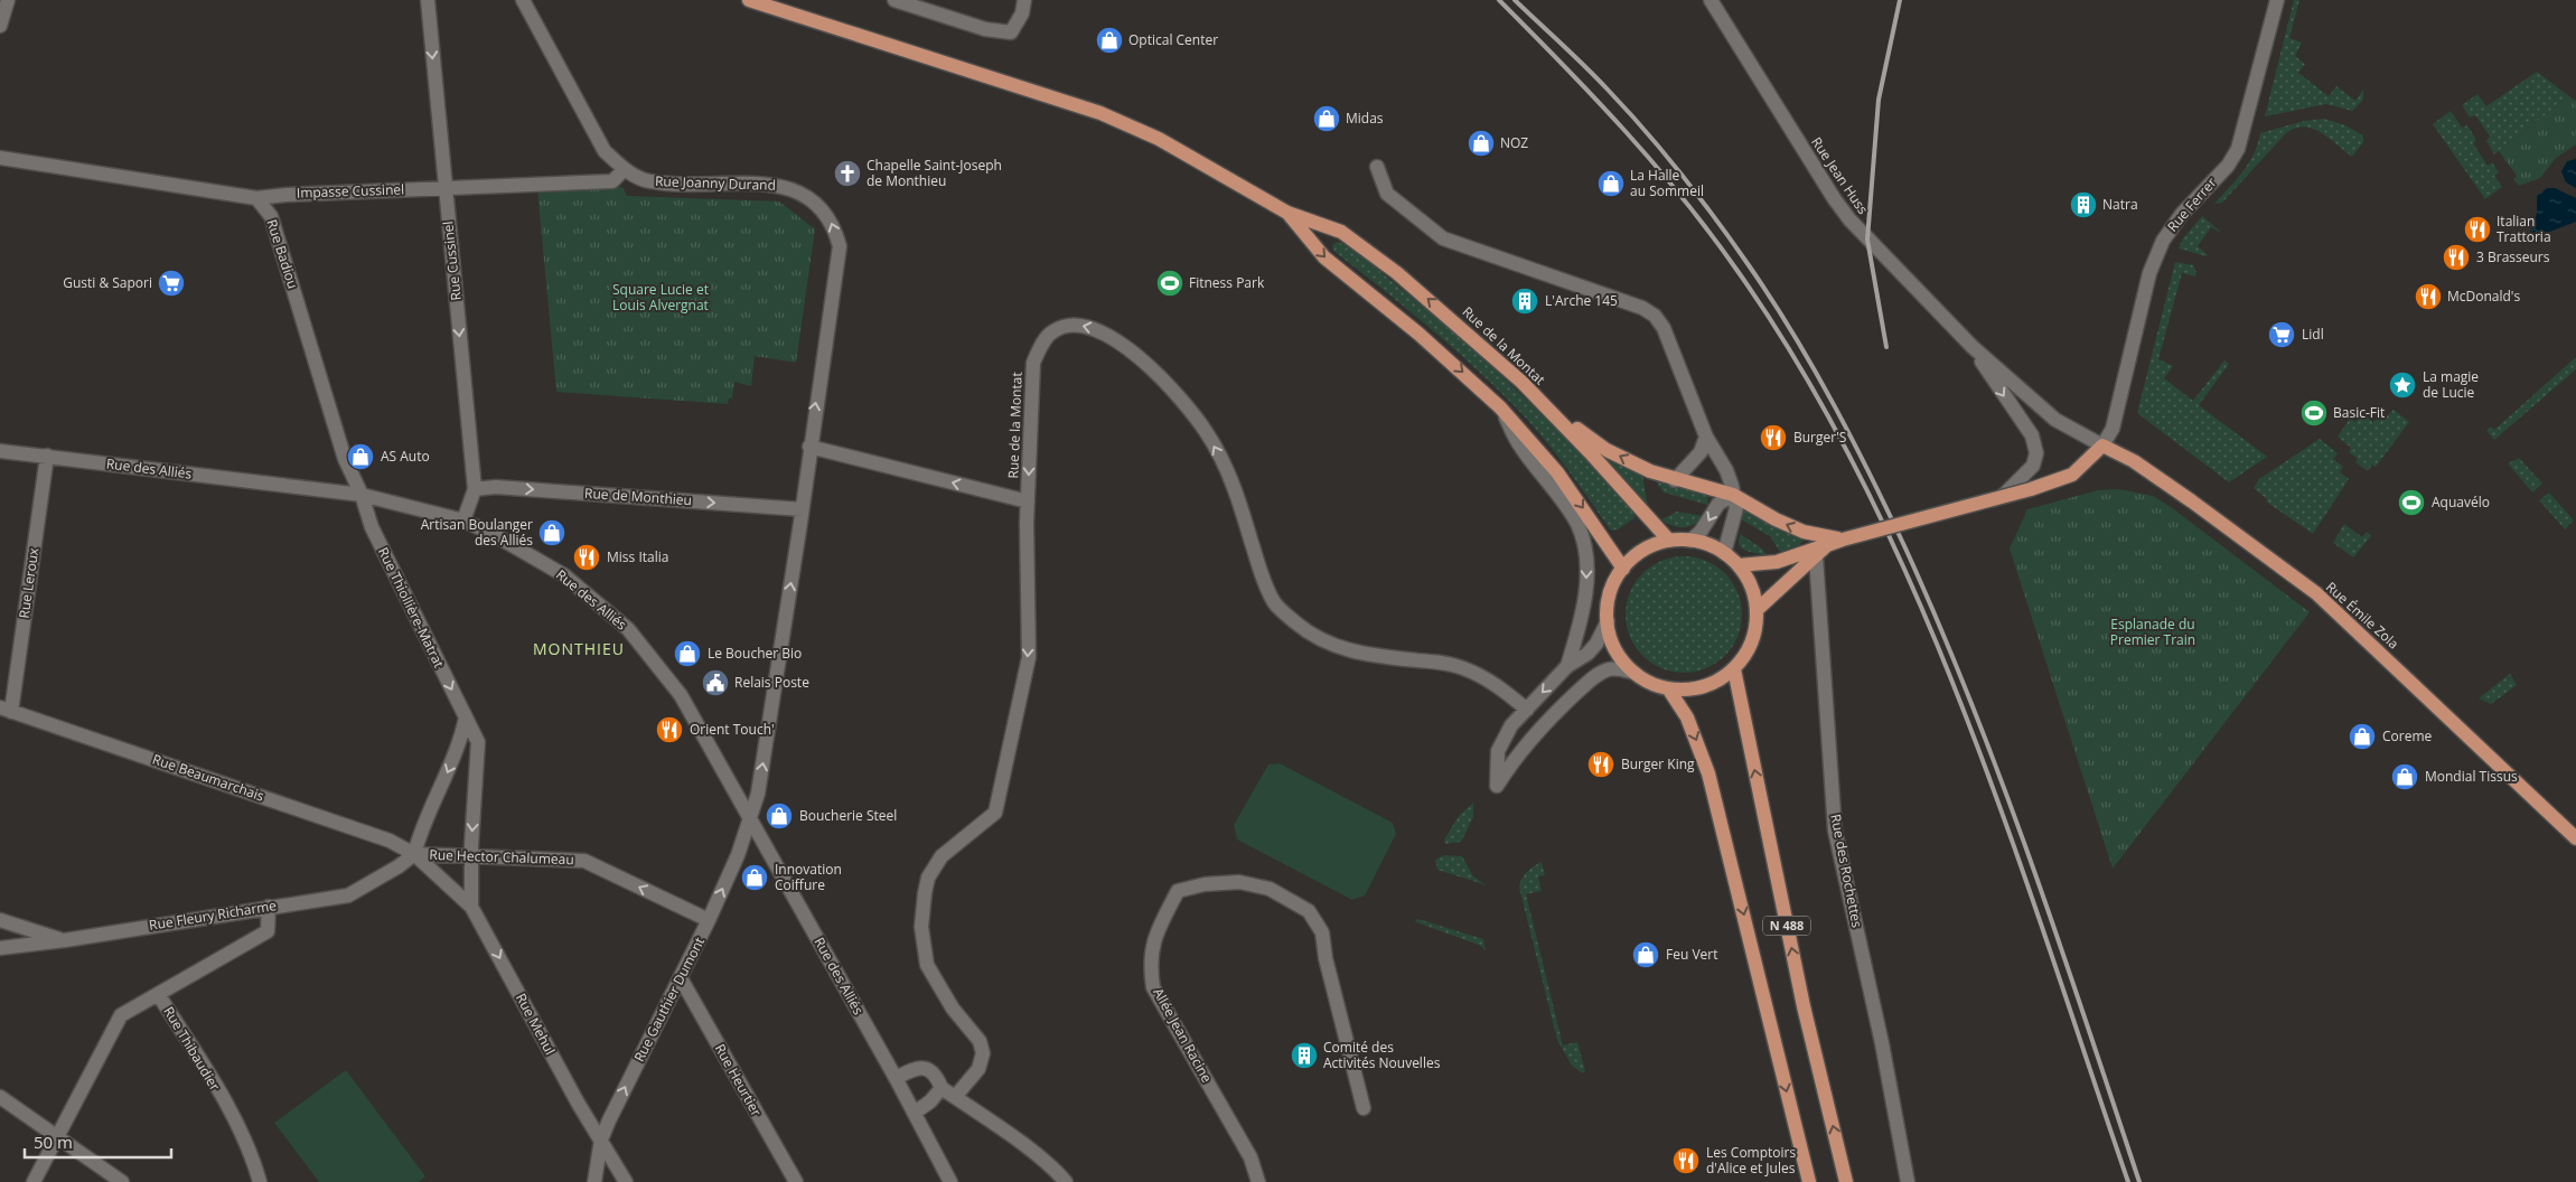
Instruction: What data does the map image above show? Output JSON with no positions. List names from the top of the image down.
{
  "streets": {
    "main road": [
      "Rue Jean Huss",
      "Rue de la Montat",
      "Rue Émile Zola",
      "N 488"
    ],
    "street": [
      "Rue Joanny Durand",
      "Impasse Cussinel",
      "Rue Ferrer",
      "Rue Badiou",
      "Rue Cussinel",
      "Rue des Alliés",
      "Rue de Monthieu",
      "Rue Leroux",
      "Rue Thiollière-Matrat",
      "Rue Beaumarchais",
      "Rue Hector Chalumeau",
      "Rue des Rochettes",
      "Rue Fleury Richarme",
      "Rue Gauthier Dumont",
      "Rue Mehul",
      "Allée Jean Racine",
      "Rue Thibaudier",
      "Rue Heurtier"
    ]
  },
  "crossings": [
    ["Rue Jean Huss", "Rue Ferrer"],
    ["Rue Jean Huss", "Rue Émile Zola"],
    ["Rue Joanny Durand", "Impasse Cussinel"],
    ["Rue Joanny Durand", "Rue des Alliés"],
    ["Rue Joanny Durand", "Rue de Monthieu"],
    ["Rue Joanny Durand", "Rue Gauthier Dumont"],
    ["Impasse Cussinel", "Rue Badiou"],
    ["Impasse Cussinel", "Rue Cussinel"],
    ["Rue Ferrer", "Rue Émile Zola"],
    ["Rue Badiou", "Rue des Alliés"],
    ["Rue Badiou", "Rue Thiollière-Matrat"],
    ["Rue Cussinel", "Rue des Alliés"],
    ["Rue Cussinel", "Rue de Monthieu"],
    ["Rue de la Montat", "N 488"],
    ["Rue des Alliés", "Rue Leroux"],
    ["Rue des Alliés", "Rue Thiollière-Matrat"],
    ["Rue des Alliés", "Rue Gauthier Dumont"],
    ["Rue Leroux", "Rue Beaumarchais"],
    ["Rue Thiollière-Matrat", "Rue Hector Chalumeau"],
    ["Rue Thiollière-Matrat", "Rue Mehul"],
    ["Rue Beaumarchais", "Rue Hector Chalumeau"],
    ["Rue Beaumarchais", "Rue Fleury Richarme"],
    ["Rue Beaumarchais", "Rue Mehul"],
    ["Rue Hector Chalumeau", "Rue Fleury Richarme"],
    ["Rue Hector Chalumeau", "Rue Gauthier Dumont"],
    ["Rue Hector Chalumeau", "Rue Mehul"],
    ["Rue Fleury Richarme", "Rue Mehul"],
    ["Rue Fleury Richarme", "Rue Thibaudier"],
    ["Rue Gauthier Dumont", "Rue Mehul"],
    ["Rue Gauthier Dumont", "Rue Heurtier"]
  ],
  "one_way": [
    "Rue Cussinel",
    "Rue de Monthieu",
    "Rue Thiollière-Matrat",
    "Rue Hector Chalumeau",
    "Rue Gauthier Dumont",
    "Rue Mehul"
  ],
  "districts": ["MONTHIEU"],
  "parks": ["Square Lucie et Louis Alvergnat", "Esplanade du Premier Train"],
  "places": {
    "shop": [
      "Optical Center",
      "Midas",
      "NOZ",
      "La Halle au Sommeil",
      "AS Auto",
      "Artisan Boulanger des Alliés",
      "Le Boucher Bio",
      "Coreme",
      "Mondial Tissus",
      "Boucherie Steel",
      "Innovation Coiffure",
      "Feu Vert"
    ],
    "church": ["Chapelle Saint-Joseph de Monthieu"],
    "building": ["Natra", "L'Arche 145", "Comité des Activités Nouvelles"],
    "restaurant": [
      "Italian Trattoria",
      "3 Brasseurs",
      "McDonald's",
      "Burger'S",
      "Miss Italia",
      "Orient Touch'",
      "Burger King",
      "Les Comptoirs d'Alice et Jules"
    ],
    "supermarket": ["Gusti & Sapori", "Lidl"],
    "sports": ["Fitness Park", "Basic-Fit", "Aquavélo"],
    "place": ["La magie de Lucie"],
    "public building": ["Relais Poste"]
  },
  "scale_bar": "50 m"
}
